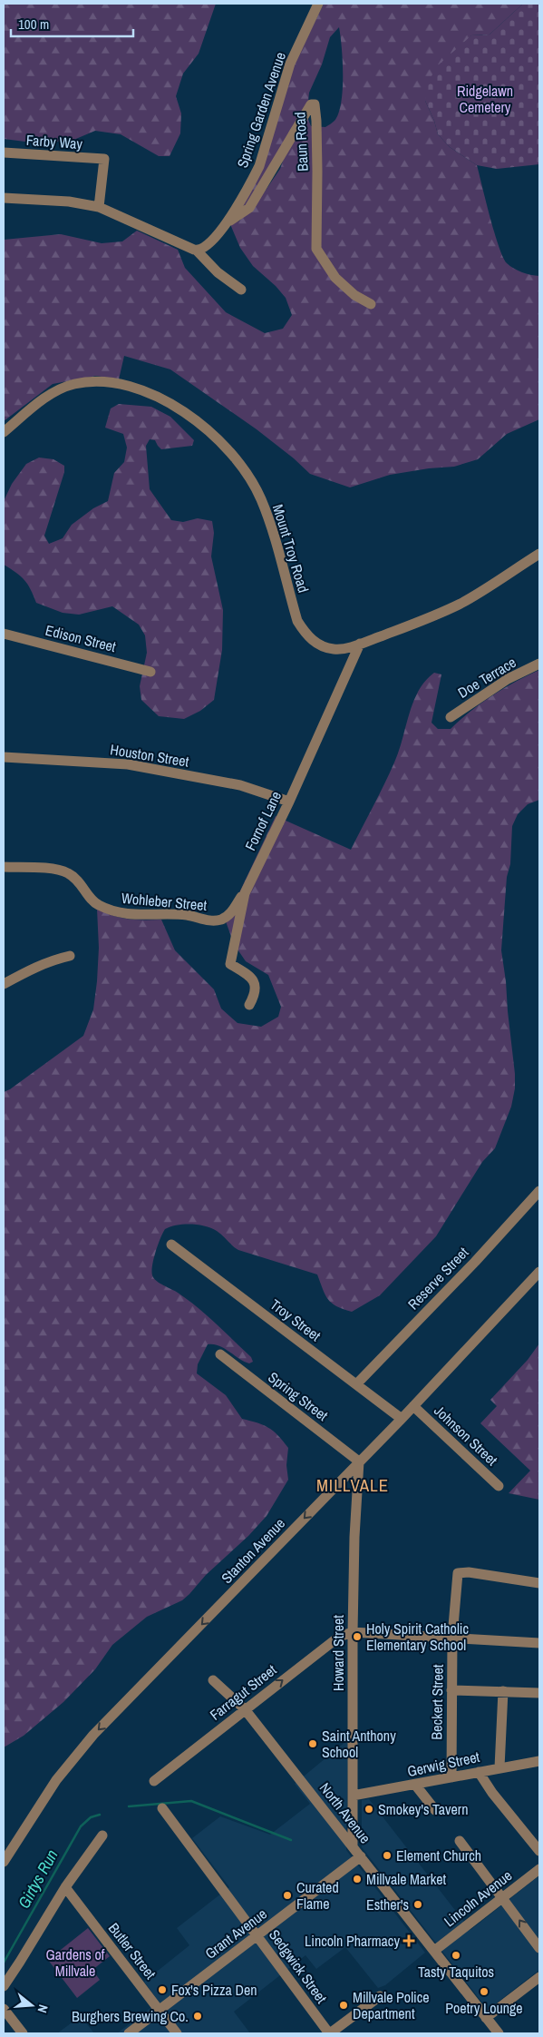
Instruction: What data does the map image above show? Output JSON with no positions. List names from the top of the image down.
{
  "streets": {
    "street": [
      "Spring Garden Avenue",
      "Farby Way",
      "Baun Road",
      "Mount Troy Road",
      "Edison Street",
      "Doe Terrace",
      "Houston Street",
      "Fornof Lane",
      "Wohleber Street",
      "Reserve Street",
      "Troy Street",
      "Spring Street",
      "Johnson Street",
      "Stanton Avenue",
      "Howard Street",
      "Farragut Street",
      "Beckert Street",
      "Gerwig Street",
      "North Avenue",
      "Lincoln Avenue",
      "Grant Avenue",
      "Butler Street",
      "Sedgwick Street"
    ]
  },
  "crossings": [
    ["Spring Garden Avenue", "Baun Road"],
    ["Mount Troy Road", "Fornof Lane"],
    ["Houston Street", "Fornof Lane"],
    ["Fornof Lane", "Wohleber Street"],
    ["Reserve Street", "Troy Street"],
    ["Troy Street", "Stanton Avenue"],
    ["Spring Street", "Stanton Avenue"],
    ["Spring Street", "Howard Street"],
    ["Johnson Street", "Stanton Avenue"],
    ["Stanton Avenue", "Howard Street"],
    ["Howard Street", "Farragut Street"],
    ["Howard Street", "Gerwig Street"],
    ["Howard Street", "North Avenue"],
    ["Farragut Street", "North Avenue"],
    ["Beckert Street", "Gerwig Street"],
    ["North Avenue", "Lincoln Avenue"],
    ["North Avenue", "Grant Avenue"],
    ["Grant Avenue", "Butler Street"],
    ["Grant Avenue", "Sedgwick Street"]
  ],
  "one_way": ["Stanton Avenue", "Farragut Street"],
  "districts": ["MILLVALE"],
  "water": ["Girtys Run"],
  "parks": ["Ridgelawn Cemetery", "Gardens of Millvale"],
  "places": {
    "other": [
      "Holy Spirit Catholic Elementary School",
      "Saint Anthony School",
      "Smokey's Tavern",
      "Element Church",
      "Millvale Market",
      "Curated Flame",
      "Esther's",
      "Tasty Taquitos",
      "Fox's Pizza Den",
      "Poetry Lounge",
      "Millvale Police Department",
      "Burghers Brewing Co."
    ],
    "health": ["Lincoln Pharmacy"]
  },
  "scale_bar": "100 m",
  "north": "right"
}
